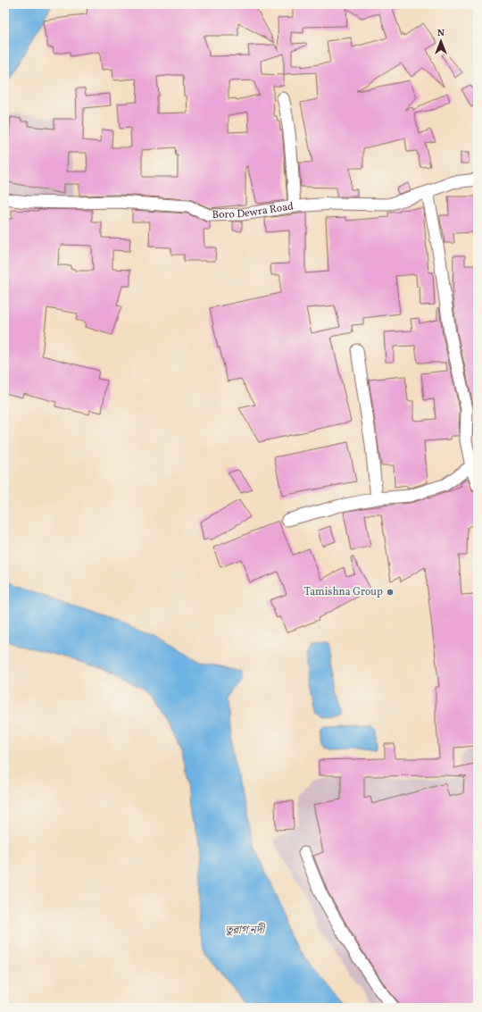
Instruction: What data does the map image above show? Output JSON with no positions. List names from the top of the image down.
{
  "streets": {
    "street": ["Boro Dewra Road"]
  },
  "water": ["তুরাগ নদী"],
  "places": ["Tamishna Group"],
  "north": "top"
}
